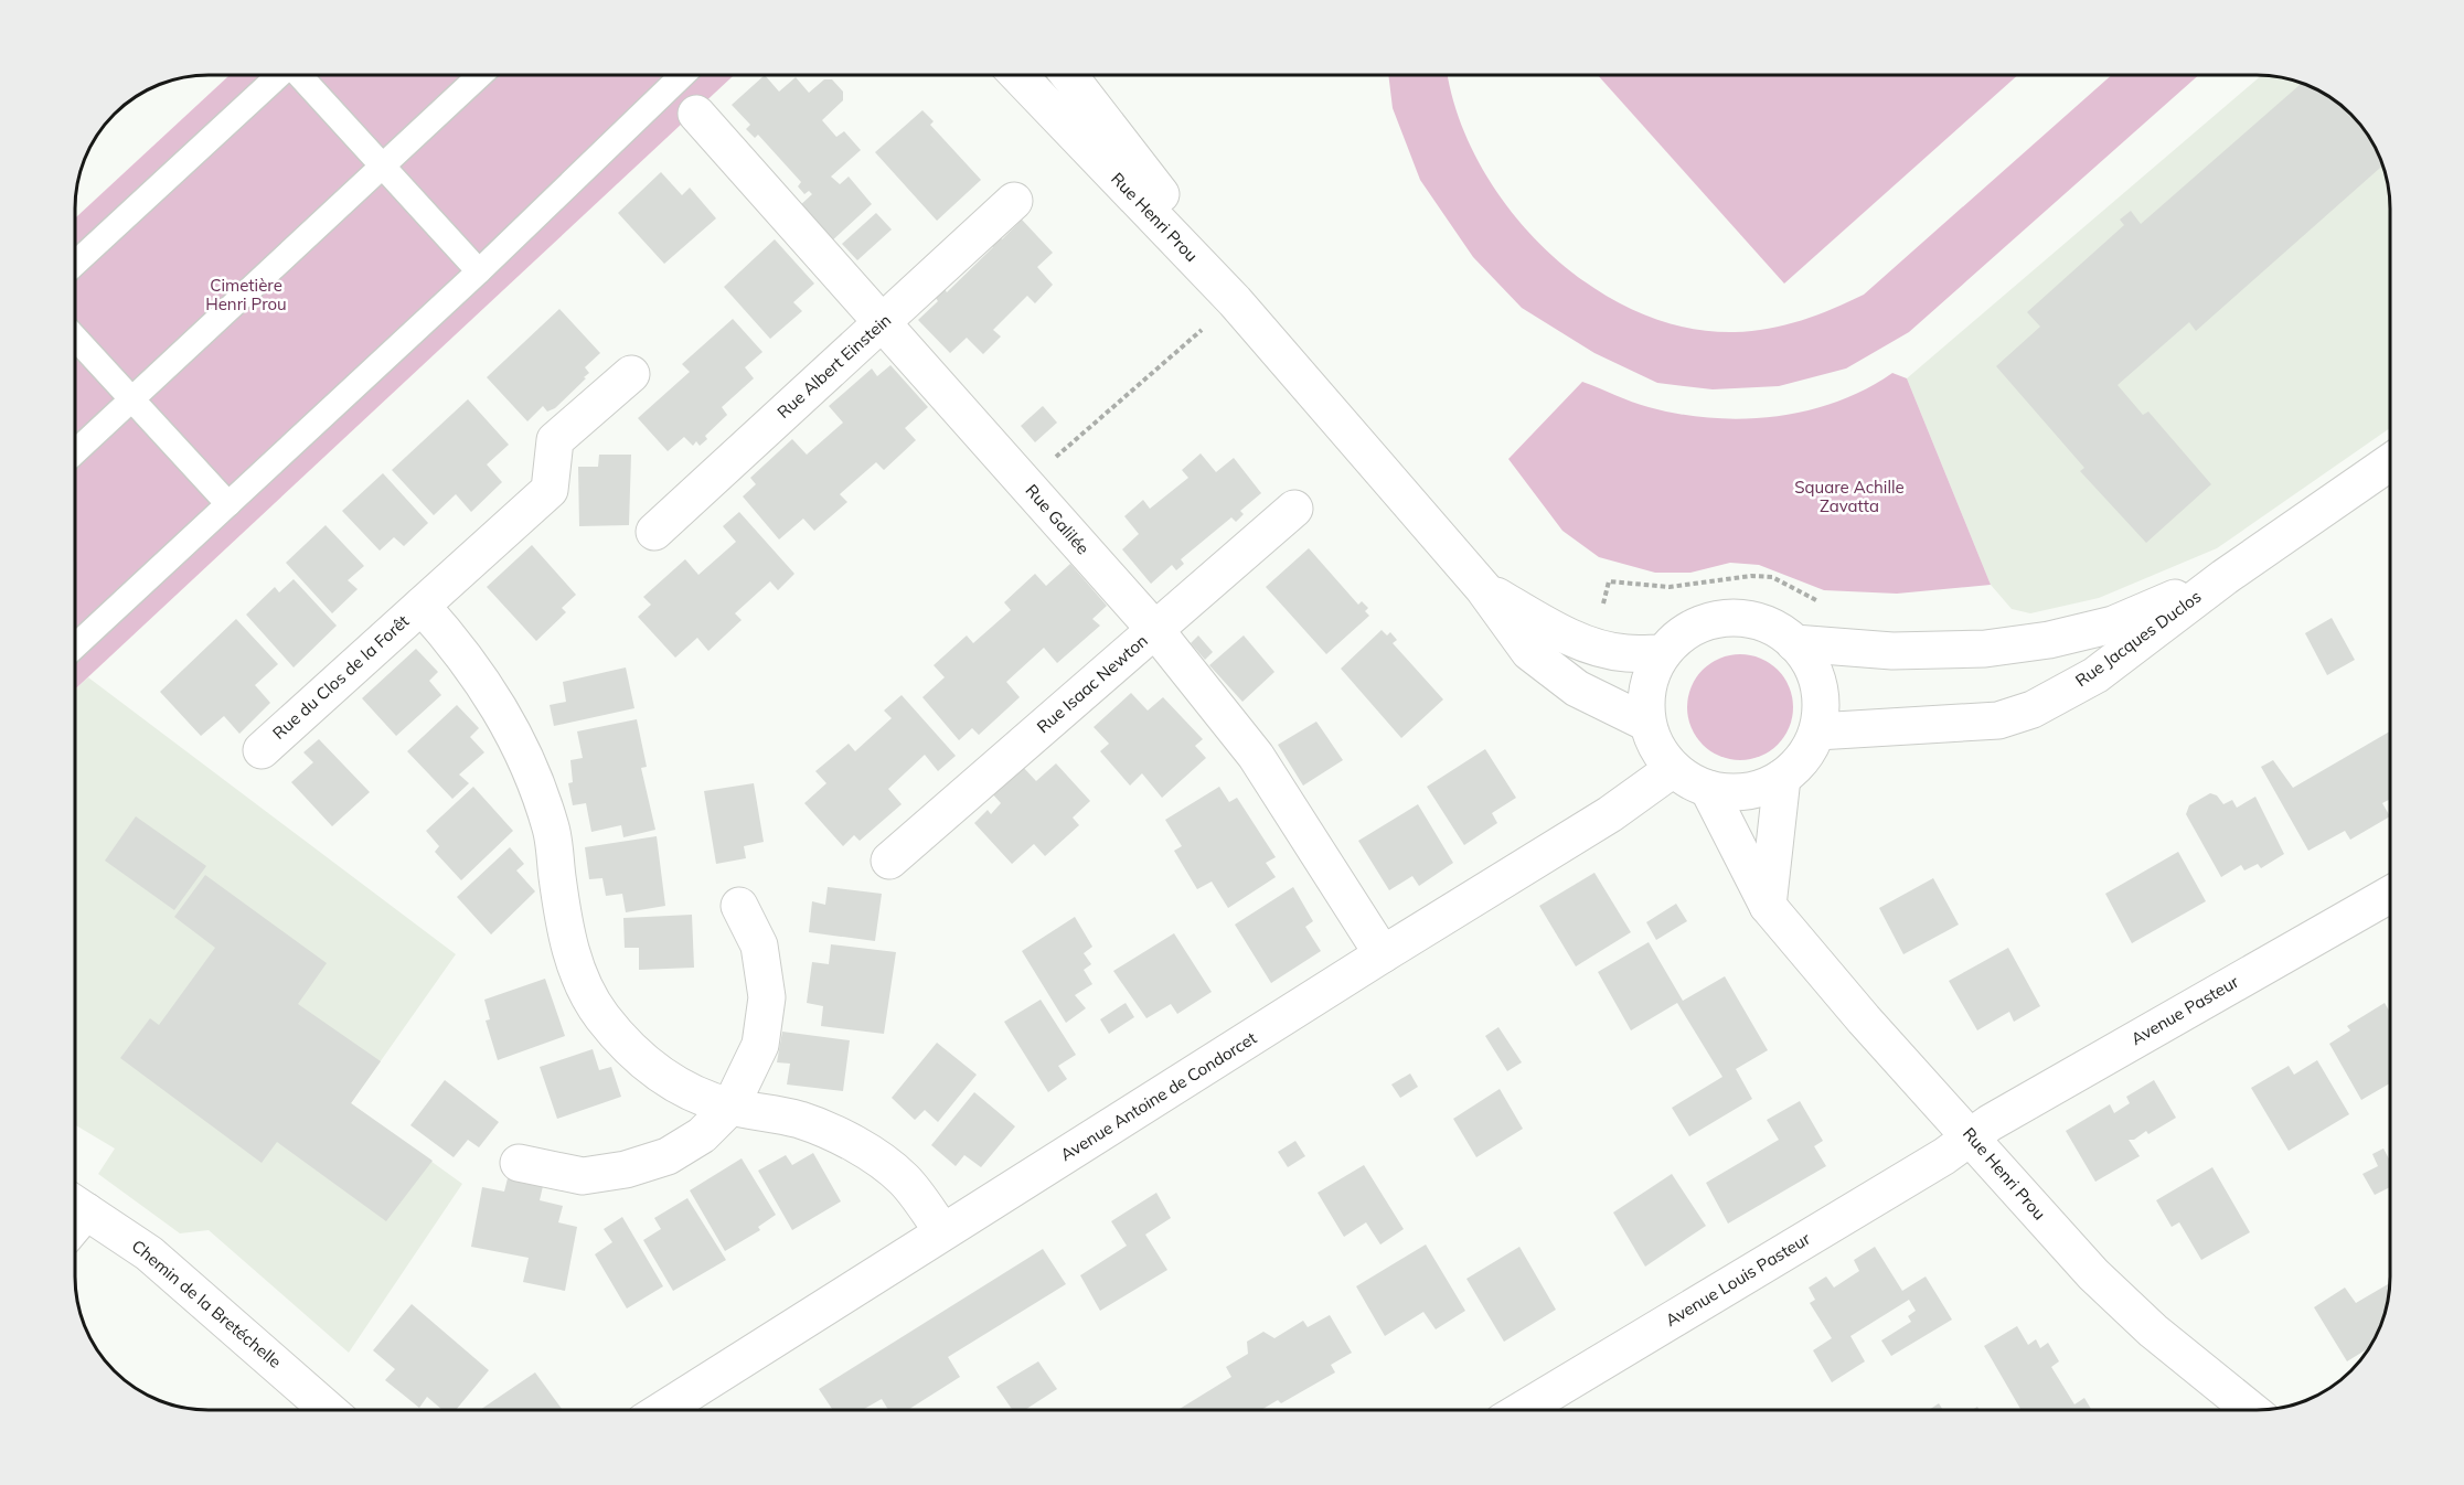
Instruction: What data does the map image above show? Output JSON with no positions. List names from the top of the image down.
{
  "streets": {
    "street": [
      "Rue Henri Prou",
      "Rue Albert Einstein",
      "Rue Galilée",
      "Rue Jacques Duclos",
      "Rue du Clos de la Forêt",
      "Rue Isaac Newton",
      "Avenue Pasteur",
      "Avenue Antoine de Condorcet",
      "Avenue Louis Pasteur",
      "Chemin de la Bretéchelle"
    ]
  },
  "crossings": [
    ["Rue Henri Prou", "Rue Jacques Duclos"],
    ["Rue Henri Prou", "Avenue Pasteur"],
    ["Rue Henri Prou", "Avenue Antoine de Condorcet"],
    ["Rue Henri Prou", "Avenue Louis Pasteur"],
    ["Rue Albert Einstein", "Rue Galilée"],
    ["Rue Galilée", "Rue Isaac Newton"],
    ["Rue Galilée", "Avenue Antoine de Condorcet"],
    ["Rue Jacques Duclos", "Avenue Antoine de Condorcet"],
    ["Rue du Clos de la Forêt", "Avenue Antoine de Condorcet"],
    ["Avenue Pasteur", "Avenue Louis Pasteur"]
  ],
  "parks": ["Cimetière Henri Prou", "Square Achille Zavatta"]
}
